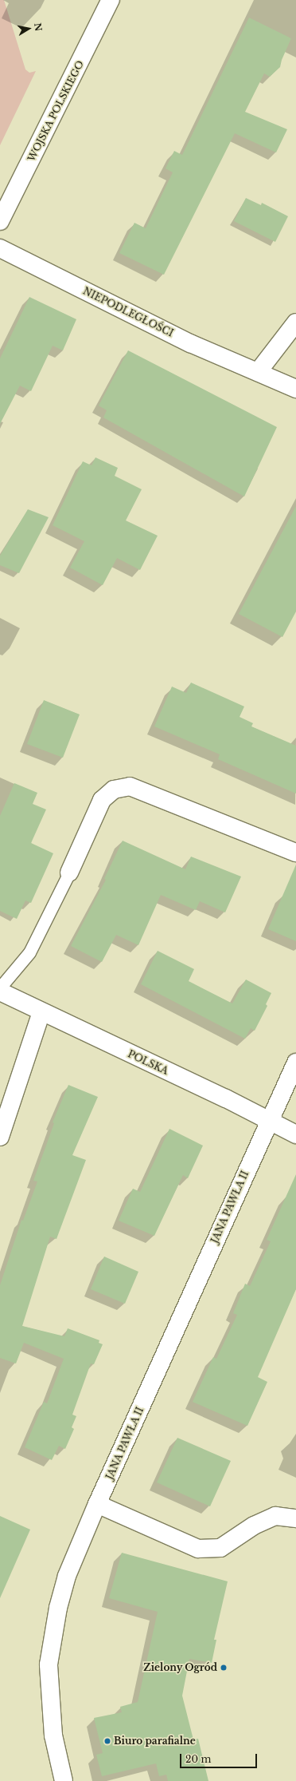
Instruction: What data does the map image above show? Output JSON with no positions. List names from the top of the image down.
{
  "streets": {
    "street": [
      "WOJSKA POLSKIEGO",
      "NIEPODLEGŁOŚCI",
      "POLSKA",
      "JANA PAWŁA II"
    ]
  },
  "crossings": [
    ["POLSKA", "JANA PAWŁA II"]
  ],
  "places": ["Zielony Ogród", "Biuro parafialne"],
  "scale_bar": "20 m",
  "north": "right"
}
